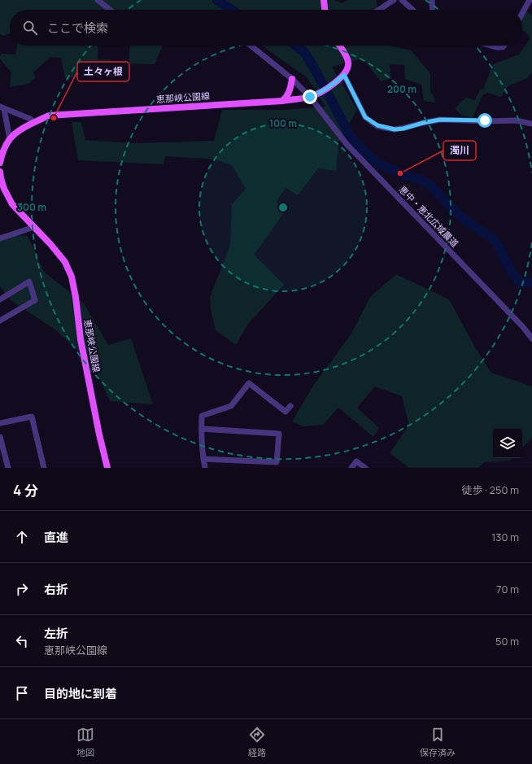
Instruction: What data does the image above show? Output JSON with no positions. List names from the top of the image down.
{
  "streets": {
    "main road": ["恵那峡公園線"],
    "street": ["恵中・恵北広域農道"]
  },
  "crossings": [
    ["恵那峡公園線", "恵中・恵北広域農道"]
  ],
  "places": ["土々ヶ根", "濁川"],
  "page": {
    "search": "ここで検索",
    "heading": ["4 分", "徒歩 · 250 m"],
    "list": [
      ["直進", "130 m"],
      ["右折", "70 m"],
      ["左折", "恵那峡公園線", "50 m"],
      "目的地に到着"
    ],
    "nav": ["地図", "経路", "保存済み"]
  },
  "rings": ["200 m", "100 m", "300 m"]
}
